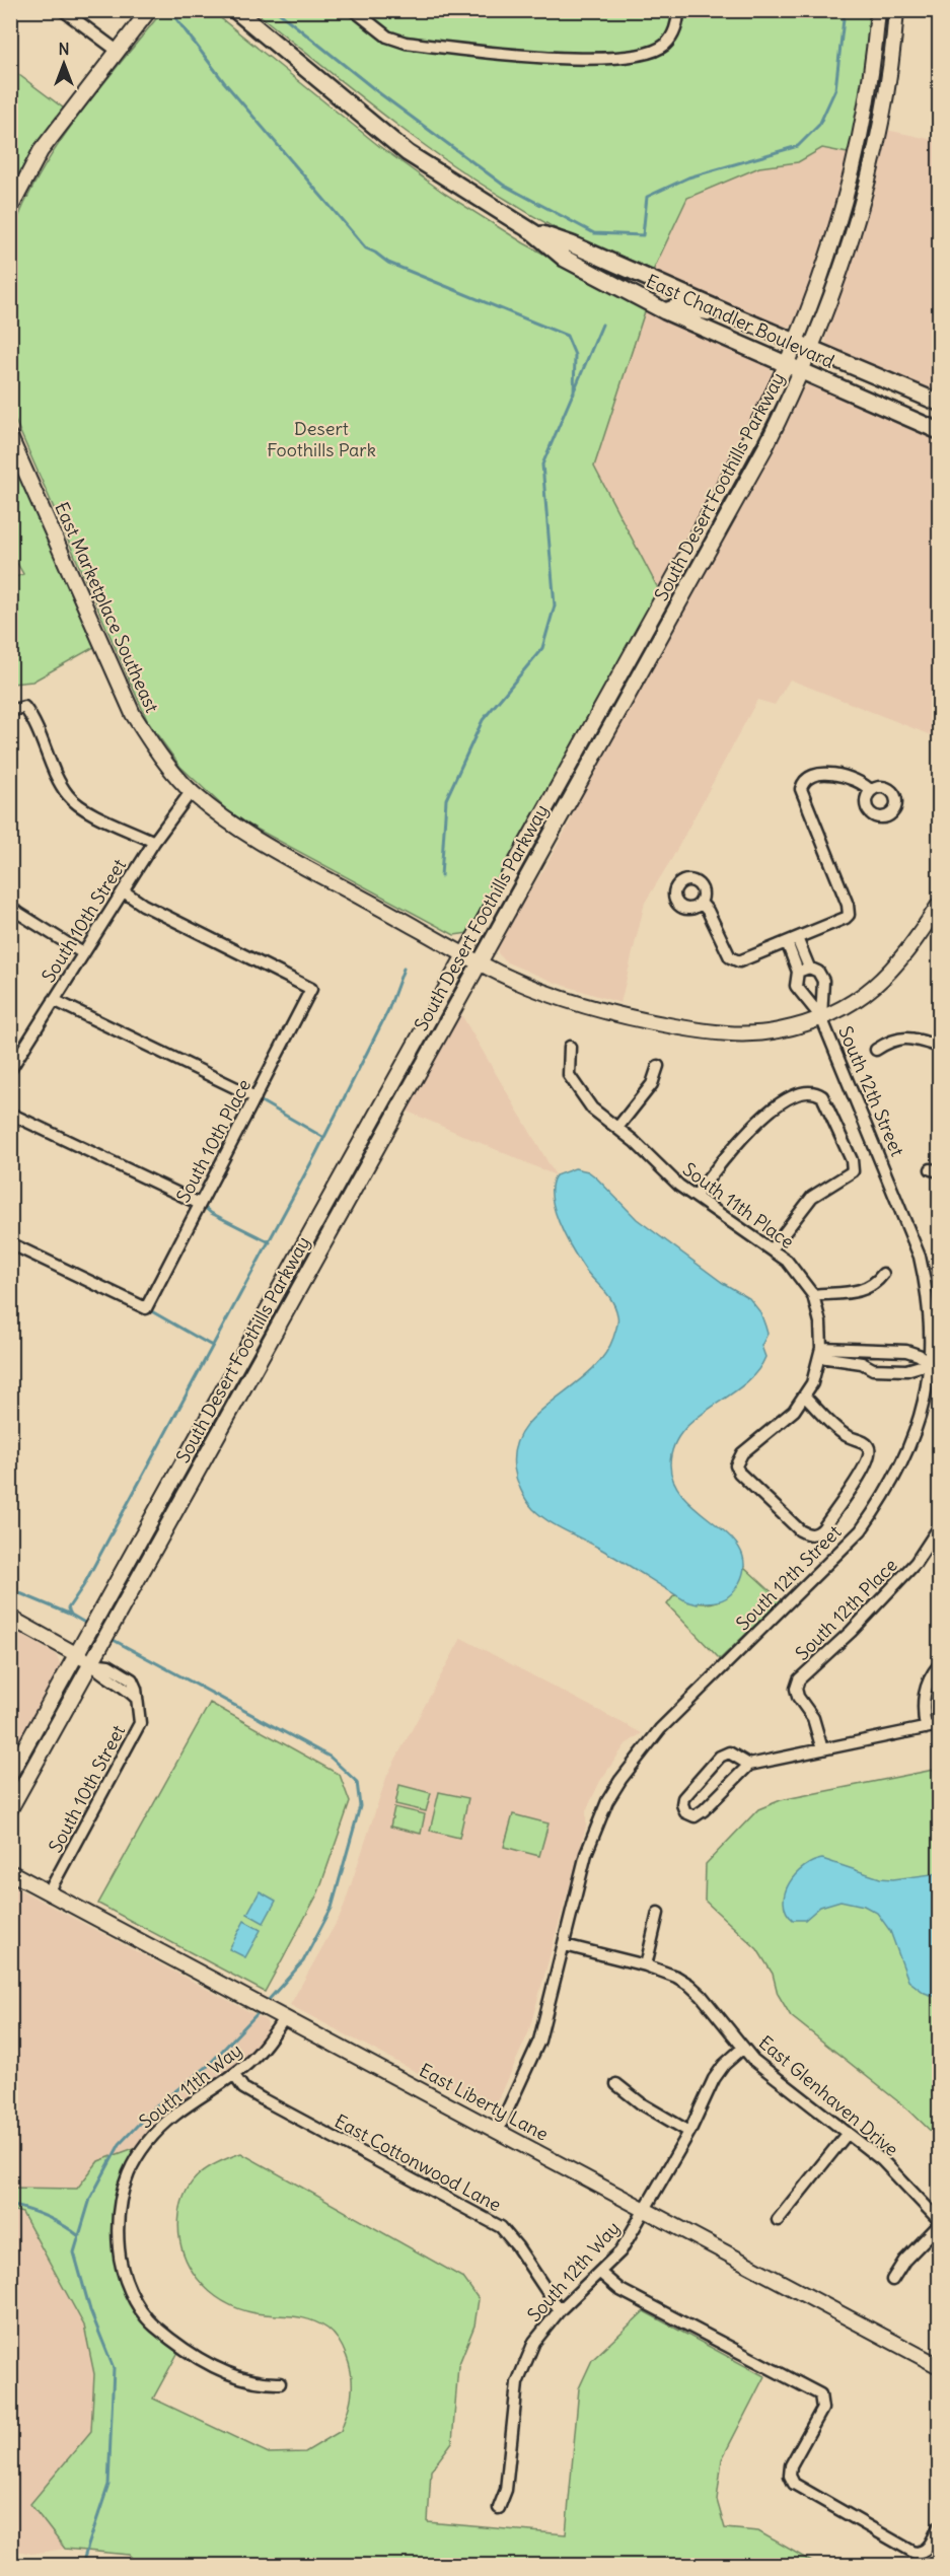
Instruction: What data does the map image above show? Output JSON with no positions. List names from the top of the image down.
{
  "streets": {
    "main road": ["East Chandler Boulevard"],
    "street": [
      "South Desert Foothills Parkway",
      "East Marketplace Southeast",
      "South 10th Street",
      "South 12th Street",
      "South 10th Place",
      "South 11th Place",
      "South 12th Place",
      "South 11th Way",
      "East Glenhaven Drive",
      "East Liberty Lane",
      "East Cottonwood Lane",
      "South 12th Way"
    ]
  },
  "crossings": [
    ["East Chandler Boulevard", "South Desert Foothills Parkway"],
    ["South Desert Foothills Parkway", "East Marketplace Southeast"],
    ["South Desert Foothills Parkway", "South 10th Street"],
    ["East Marketplace Southeast", "South 10th Street"],
    ["East Marketplace Southeast", "South 12th Street"],
    ["South 10th Street", "South 10th Place"],
    ["South 10th Street", "East Liberty Lane"],
    ["South 12th Street", "East Glenhaven Drive"],
    ["South 12th Street", "East Liberty Lane"],
    ["South 11th Way", "East Liberty Lane"],
    ["South 11th Way", "East Cottonwood Lane"],
    ["East Glenhaven Drive", "South 12th Way"],
    ["East Liberty Lane", "South 12th Way"],
    ["East Cottonwood Lane", "South 12th Way"]
  ],
  "parks": ["Desert Foothills Park"],
  "north": "top"
}
